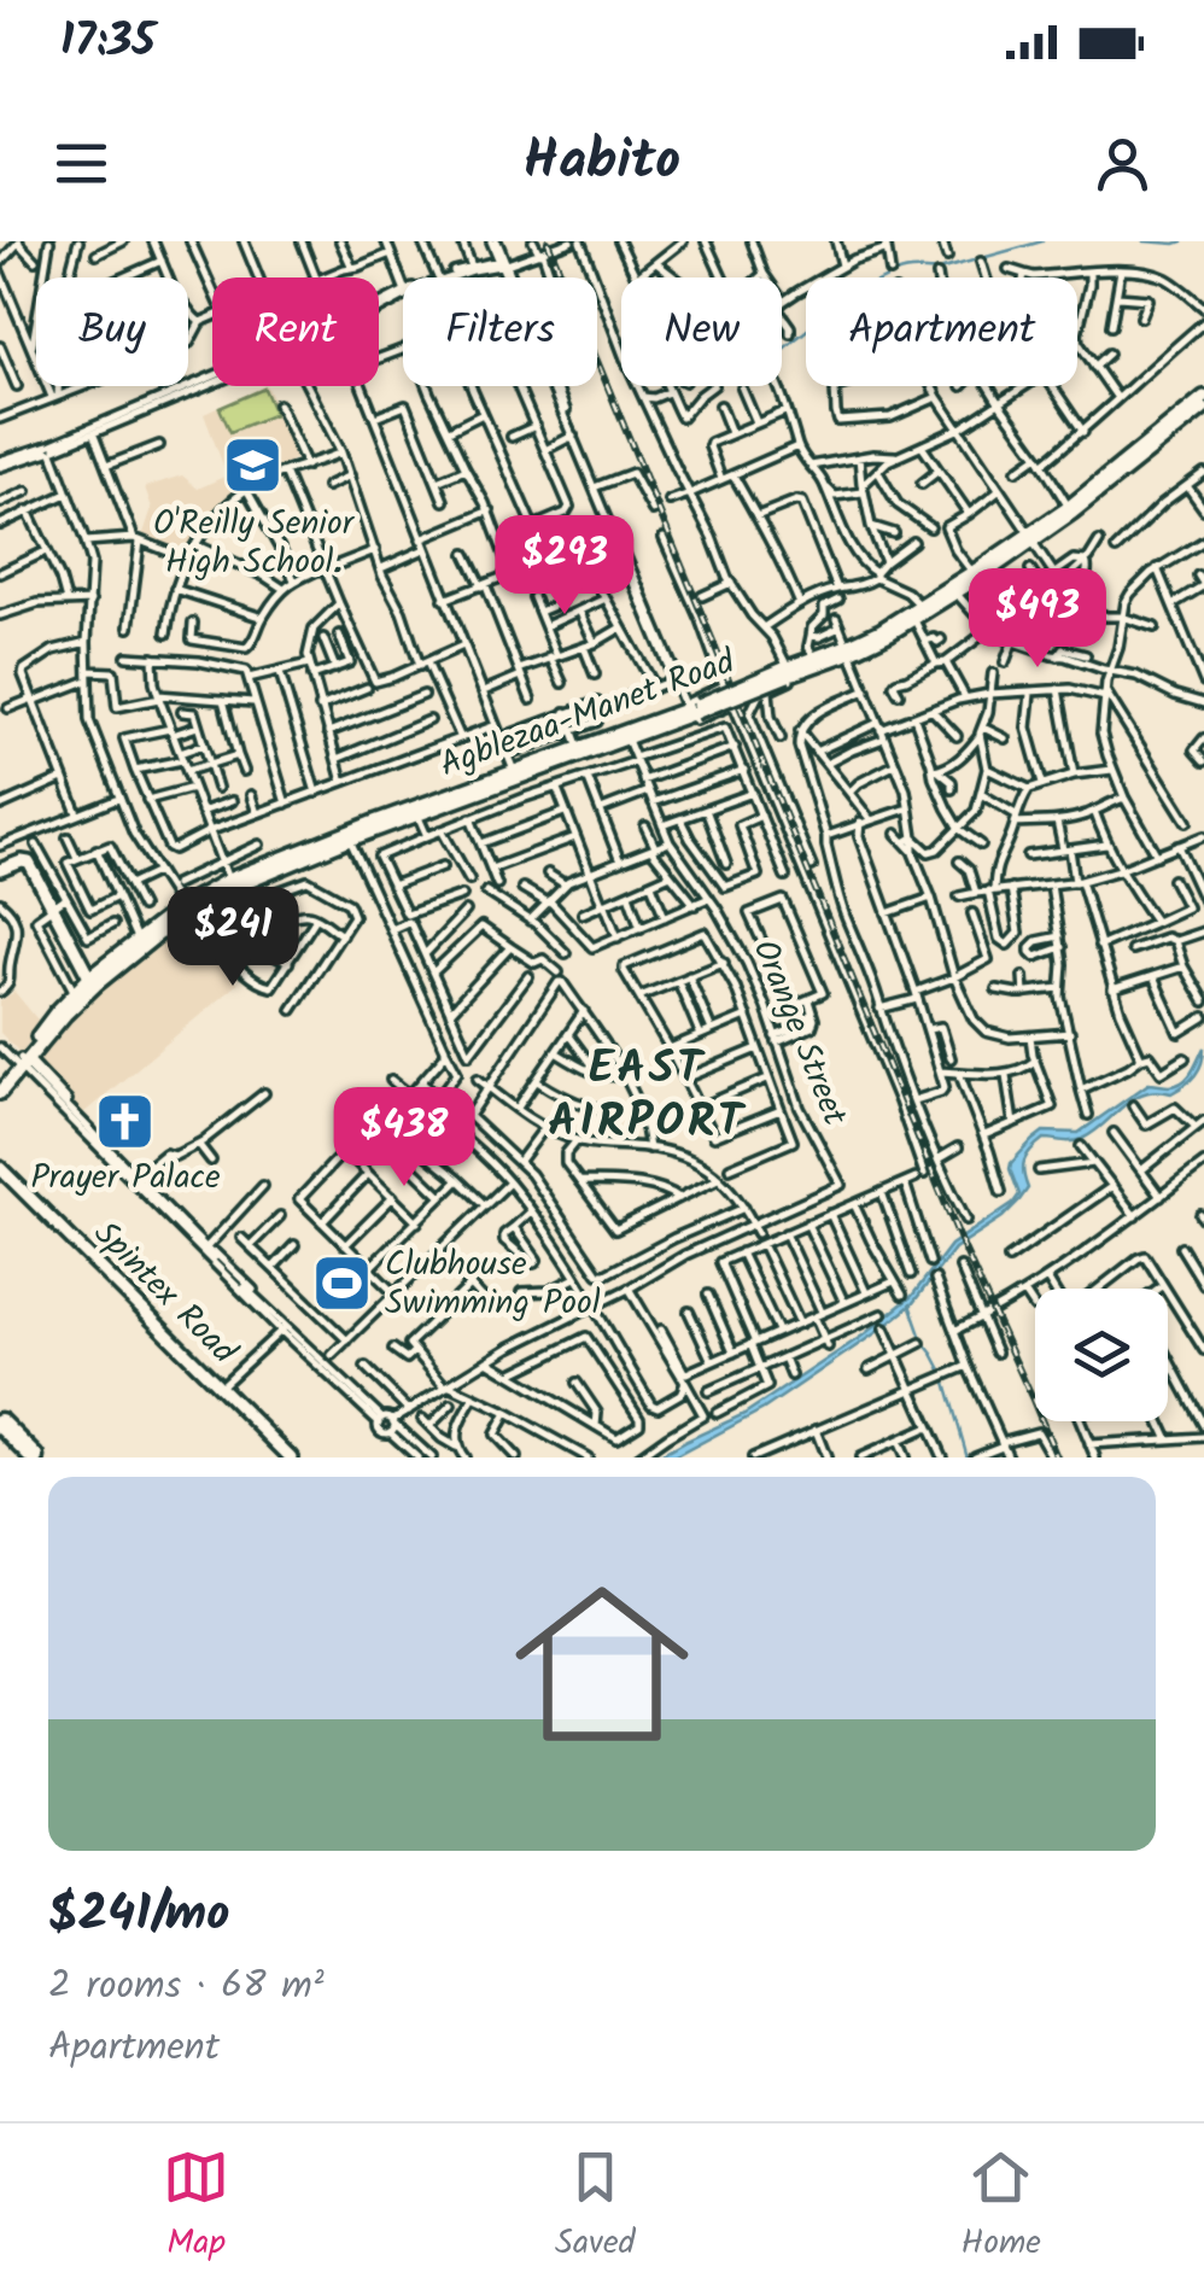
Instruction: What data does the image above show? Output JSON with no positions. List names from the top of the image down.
{
  "streets": {
    "main road": ["Agblezaa-Manet Road", "Spintex Road"],
    "street": ["Orange Street"]
  },
  "crossings": [
    ["Agblezaa-Manet Road", "Orange Street"]
  ],
  "districts": ["EAST AIRPORT"],
  "places": {
    "school or university": ["O'Reilly Senior High School."],
    "church": ["Prayer Palace"],
    "sports": ["Clubhouse Swimming Pool"]
  },
  "page": {
    "status": "17:35",
    "header": "Habito",
    "chip": [
      "Buy",
      "Rent",
      "Filters",
      "New",
      "Apartment"
    ],
    "price": [
      "$293",
      "$493",
      "$241",
      "$438"
    ],
    "list": [
      {
        "name": "$241/mo",
        "note": "2 rooms · 68 m² · Apartment"
      }
    ],
    "tabs": ["Map", "Saved", "Home"]
  }
}
